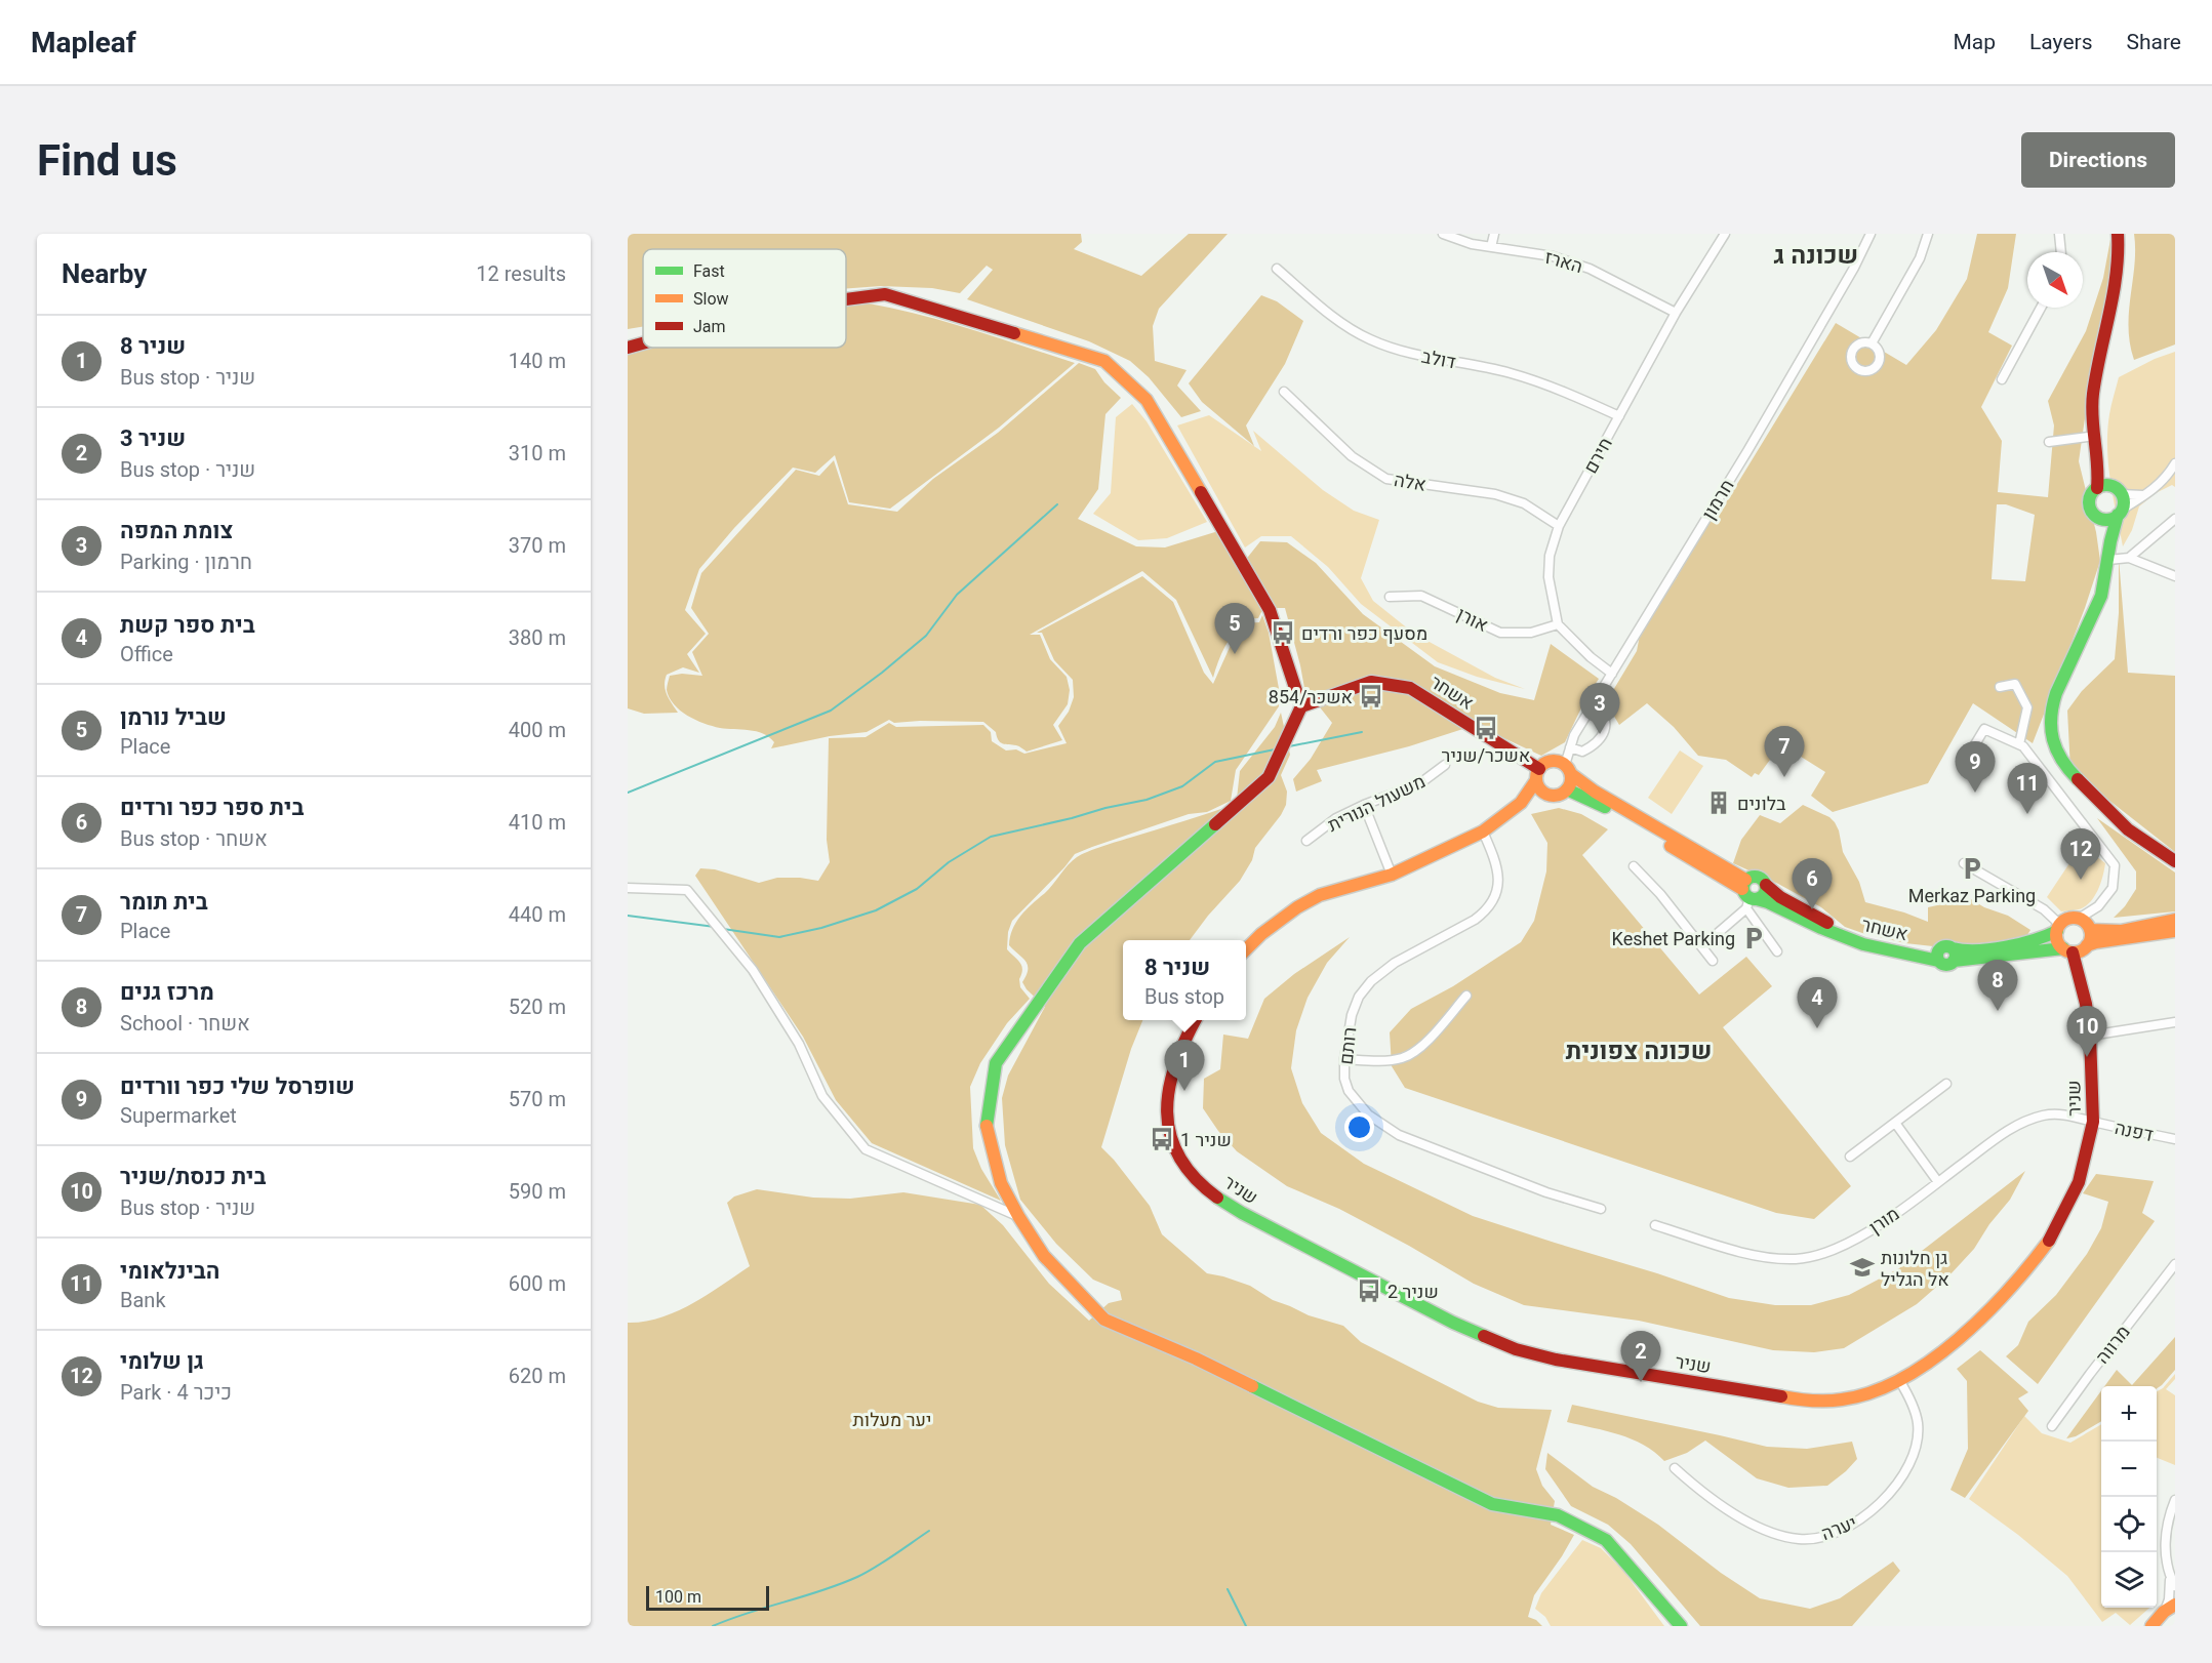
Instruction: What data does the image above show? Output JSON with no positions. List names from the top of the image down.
{
  "streets": {
    "main road": ["אשחר", "שניר"],
    "street": [
      "הארז",
      "דולב",
      "חירם",
      "אלה",
      "חרמון",
      "אורן",
      "משעול הנורית",
      "רותם",
      "דפנה",
      "מורן",
      "מרווה",
      "יערה"
    ]
  },
  "crossings": [
    ["הארז", "חירם"],
    ["דולב", "חירם"],
    ["חירם", "אלה"],
    ["חירם", "אורן"],
    ["חרמון", "אשחר"],
    ["שניר", "דפנה"],
    ["שניר", "מורן"],
    ["שניר", "יערה"],
    ["דפנה", "מורן"]
  ],
  "districts": ["שכונה ג", "שכונה צפונית"],
  "parks": ["יער מעלות"],
  "places": {
    "bus stop": [
      "מסעף כפר ורדים",
      "אשכר/854",
      "אשכר/שניר",
      "שניר 1",
      "שניר 2"
    ],
    "building": ["בלונים"],
    "parking": ["Merkaz Parking", "Keshet Parking"],
    "school or university": ["גן חלונות אל הגליל"]
  },
  "legend": ["Fast", "Slow", "Jam"],
  "scale_bar": "100 m",
  "north": "bottom right",
  "page": {
    "header": "Mapleaf",
    "nav": ["Map", "Layers", "Share"],
    "buttons": "Directions",
    "title": "Find us",
    "heading": ["Nearby", "12 results"],
    "list": [
      {
        "mark": "1",
        "name": "שניר 8",
        "note": "Bus stop · שניר",
        "value": "140 m"
      },
      {
        "mark": "2",
        "name": "שניר 3",
        "note": "Bus stop · שניר",
        "value": "310 m"
      },
      {
        "mark": "3",
        "name": "צומת המפה",
        "note": "Parking · חרמון",
        "value": "370 m"
      },
      {
        "mark": "4",
        "name": "בית ספר קשת",
        "note": "Office",
        "value": "380 m"
      },
      {
        "mark": "5",
        "name": "שביל נורמן",
        "note": "Place",
        "value": "400 m"
      },
      {
        "mark": "6",
        "name": "בית ספר כפר ורדים",
        "note": "Bus stop · אשחר",
        "value": "410 m"
      },
      {
        "mark": "7",
        "name": "בית תומר",
        "note": "Place",
        "value": "440 m"
      },
      {
        "mark": "8",
        "name": "מרכז גנים",
        "note": "School · אשחר",
        "value": "520 m"
      },
      {
        "mark": "9",
        "name": "שופרסל שלי כפר וורדים",
        "note": "Supermarket",
        "value": "570 m"
      },
      {
        "mark": "10",
        "name": "בית כנסת/שניר",
        "note": "Bus stop · שניר",
        "value": "590 m"
      },
      {
        "mark": "11",
        "name": "הבינלאומי",
        "note": "Bank",
        "value": "600 m"
      },
      {
        "mark": "12",
        "name": "גן שלומי",
        "note": "Park · כיכר 4",
        "value": "620 m"
      }
    ],
    "pins": [
      "5",
      "3",
      "7",
      "9",
      "11",
      "12",
      "6",
      "8",
      "4",
      "10",
      "1",
      "2"
    ],
    "popup": ["שניר 8", "Bus stop"],
    "map_buttons": ["+", "−"],
    "scale": "100 m"
  }
}
